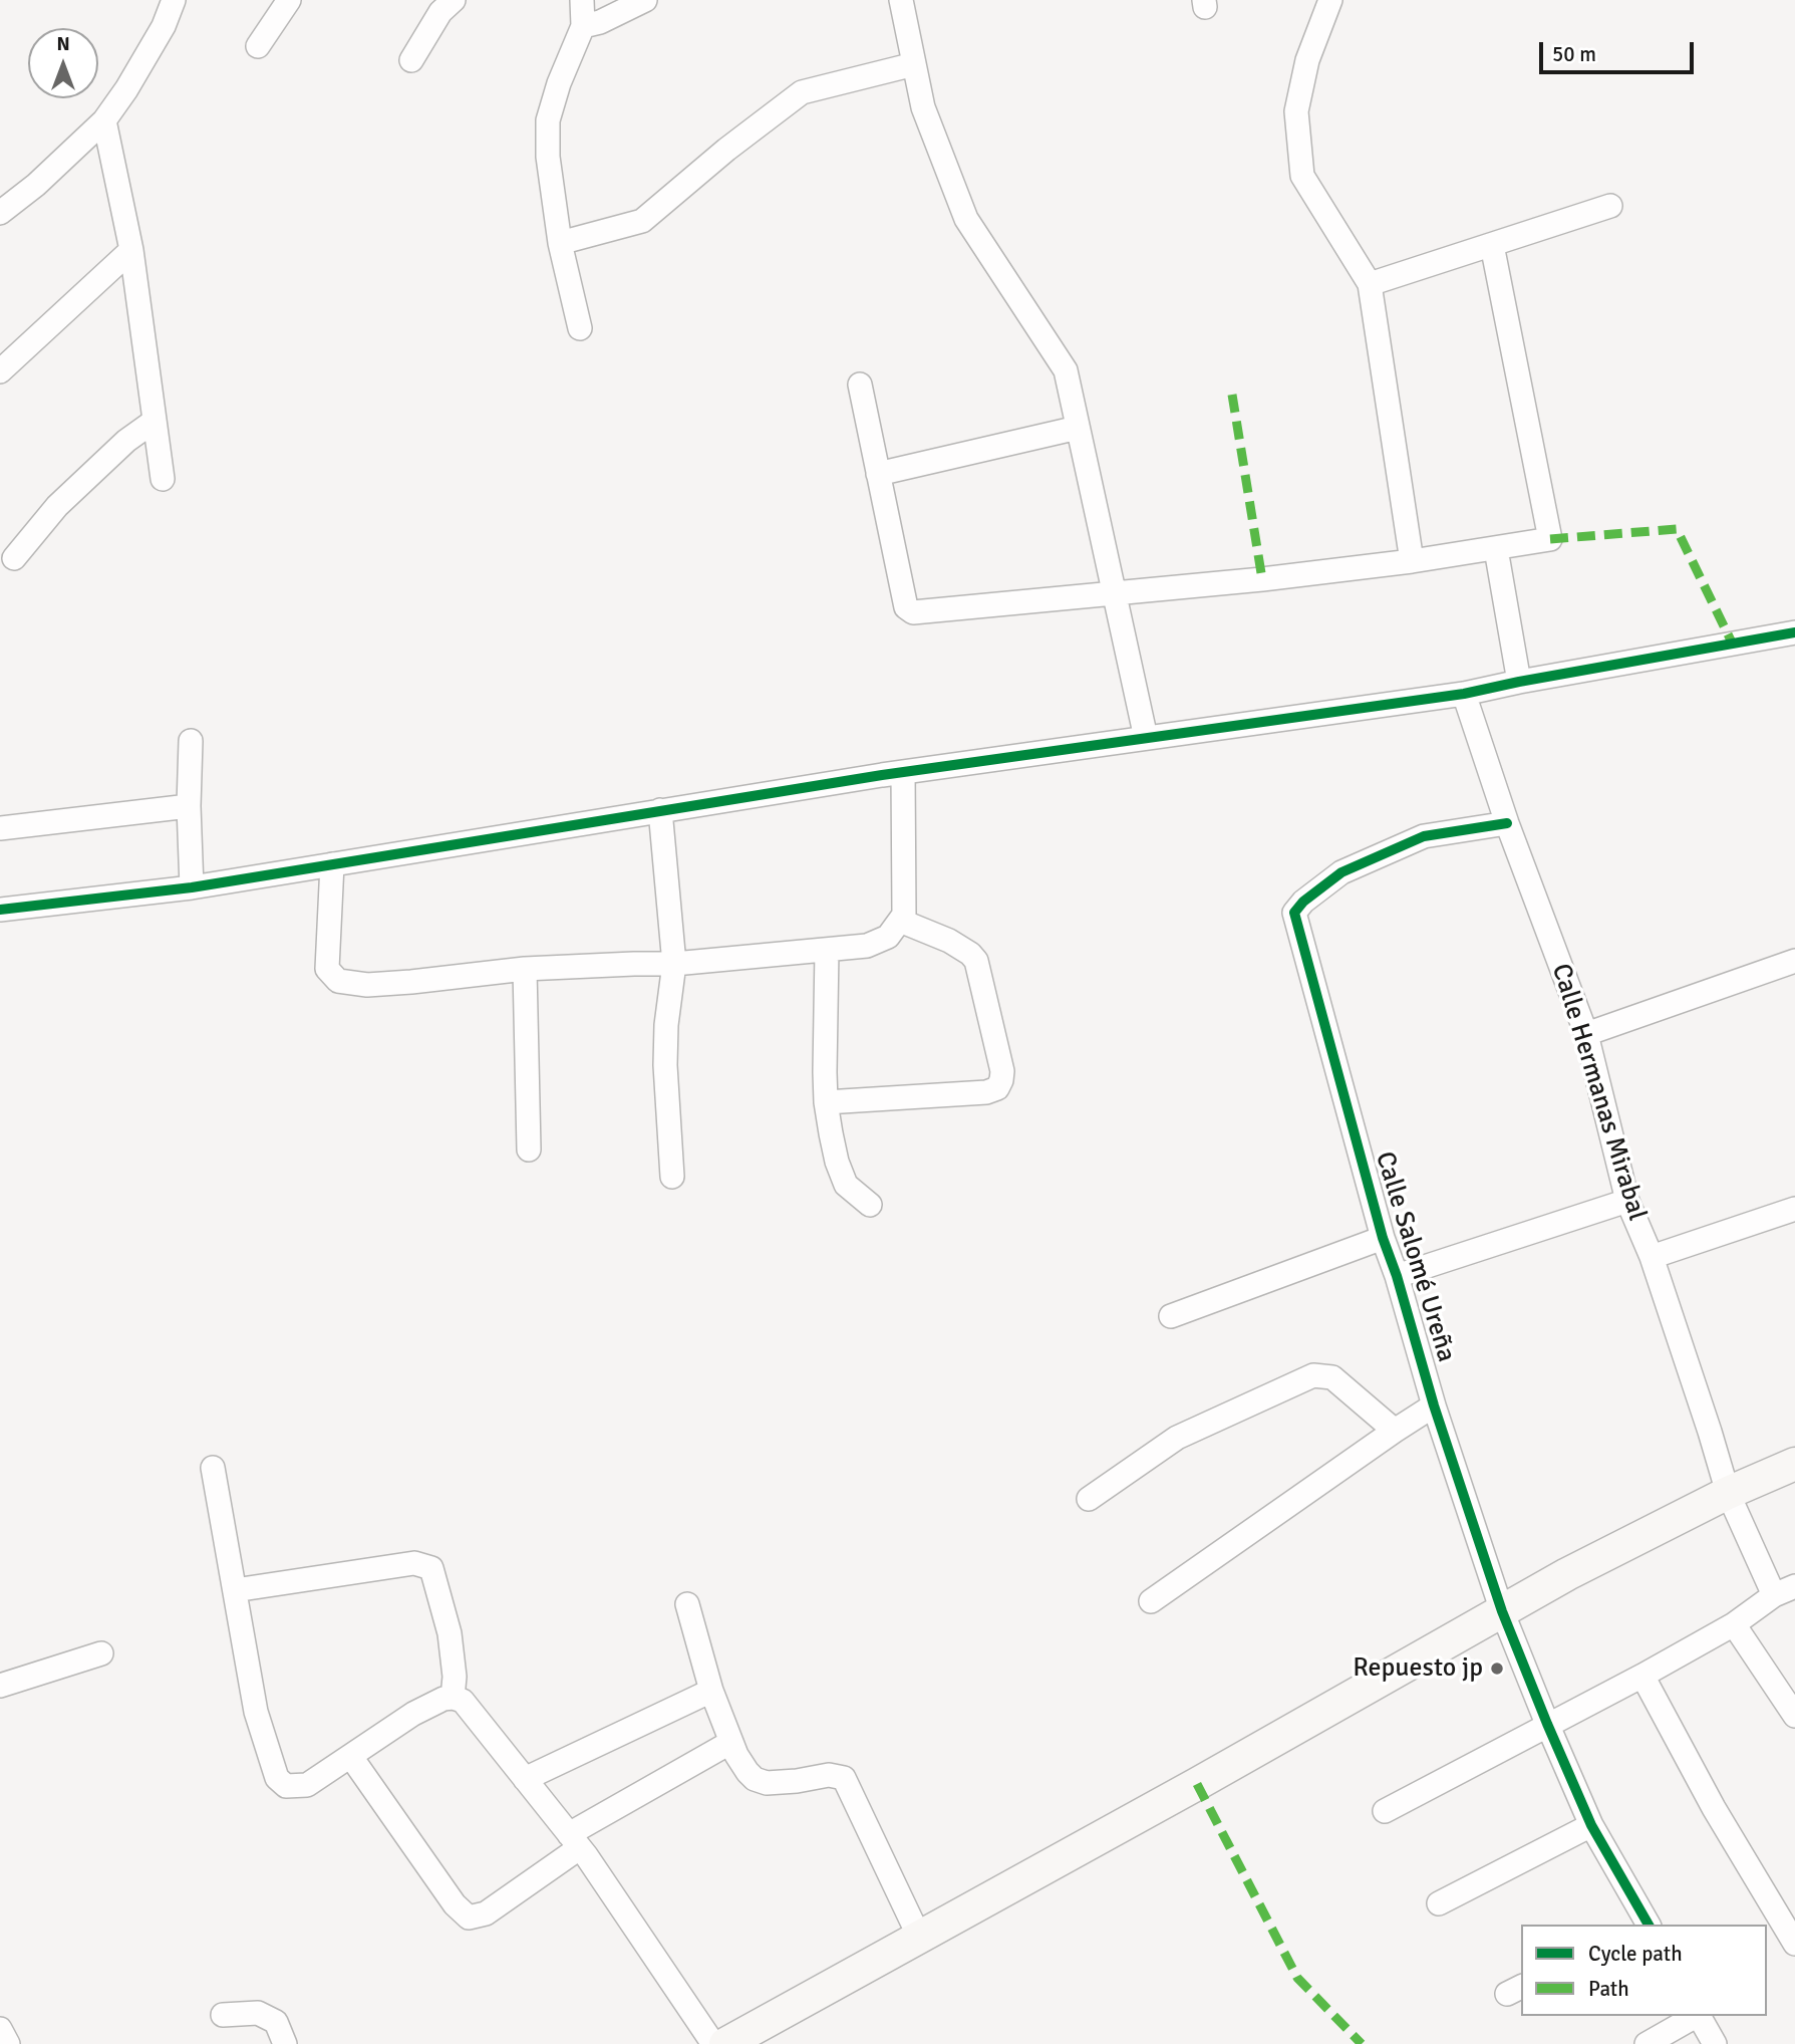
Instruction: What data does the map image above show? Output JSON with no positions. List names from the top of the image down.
{
  "streets": {
    "street": ["Calle Hermanas Mirabal", "Calle Salomé Ureña"]
  },
  "crossings": [
    ["Calle Hermanas Mirabal", "Calle Salomé Ureña"]
  ],
  "places": ["Repuesto jp"],
  "legend": ["Cycle path", "Path"],
  "scale_bar": "50 m",
  "north": "top"
}
